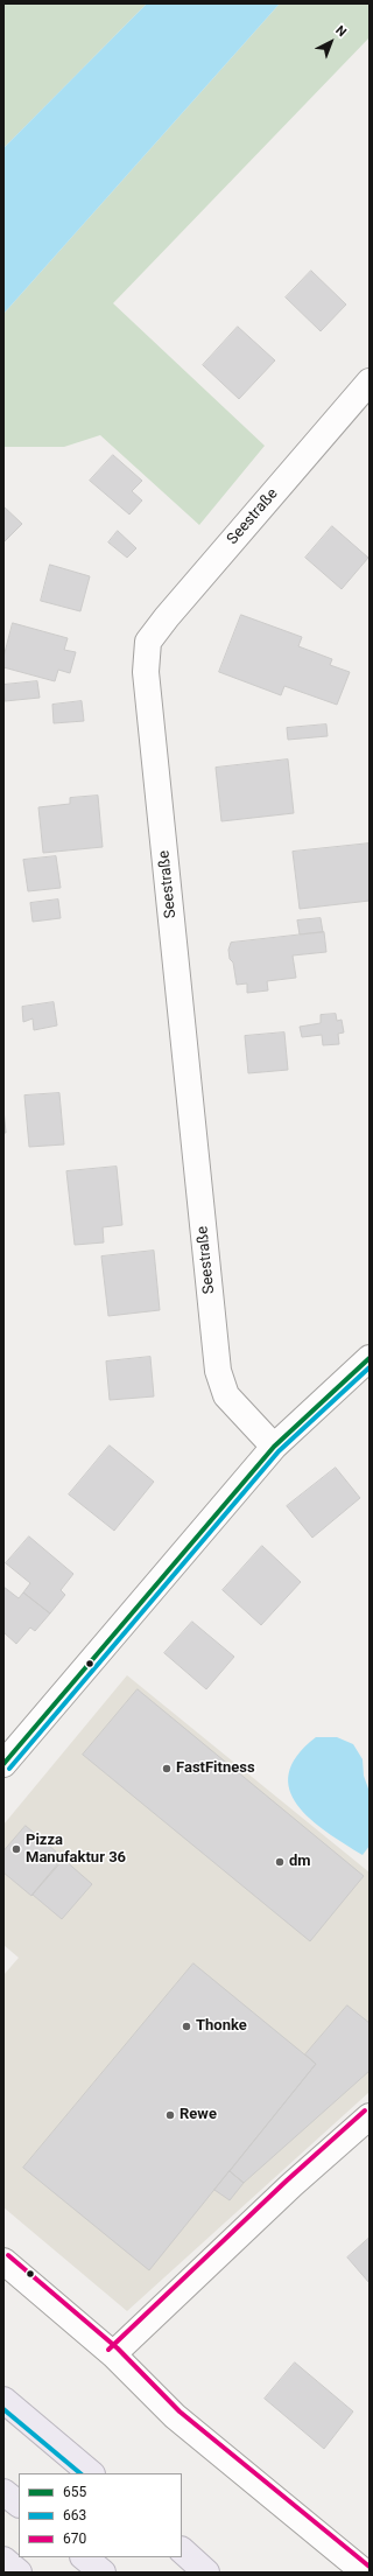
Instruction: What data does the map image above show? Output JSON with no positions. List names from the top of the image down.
{
  "streets": {
    "street": ["Seestraße"]
  },
  "places": [
    "FastFitness",
    "Pizza Manufaktur 36",
    "dm",
    "Thonke",
    "Rewe"
  ],
  "lines": ["transit line 655", "transit line 663", "transit line 670"],
  "legend": ["655", "663", "670"],
  "north": "top right"
}
